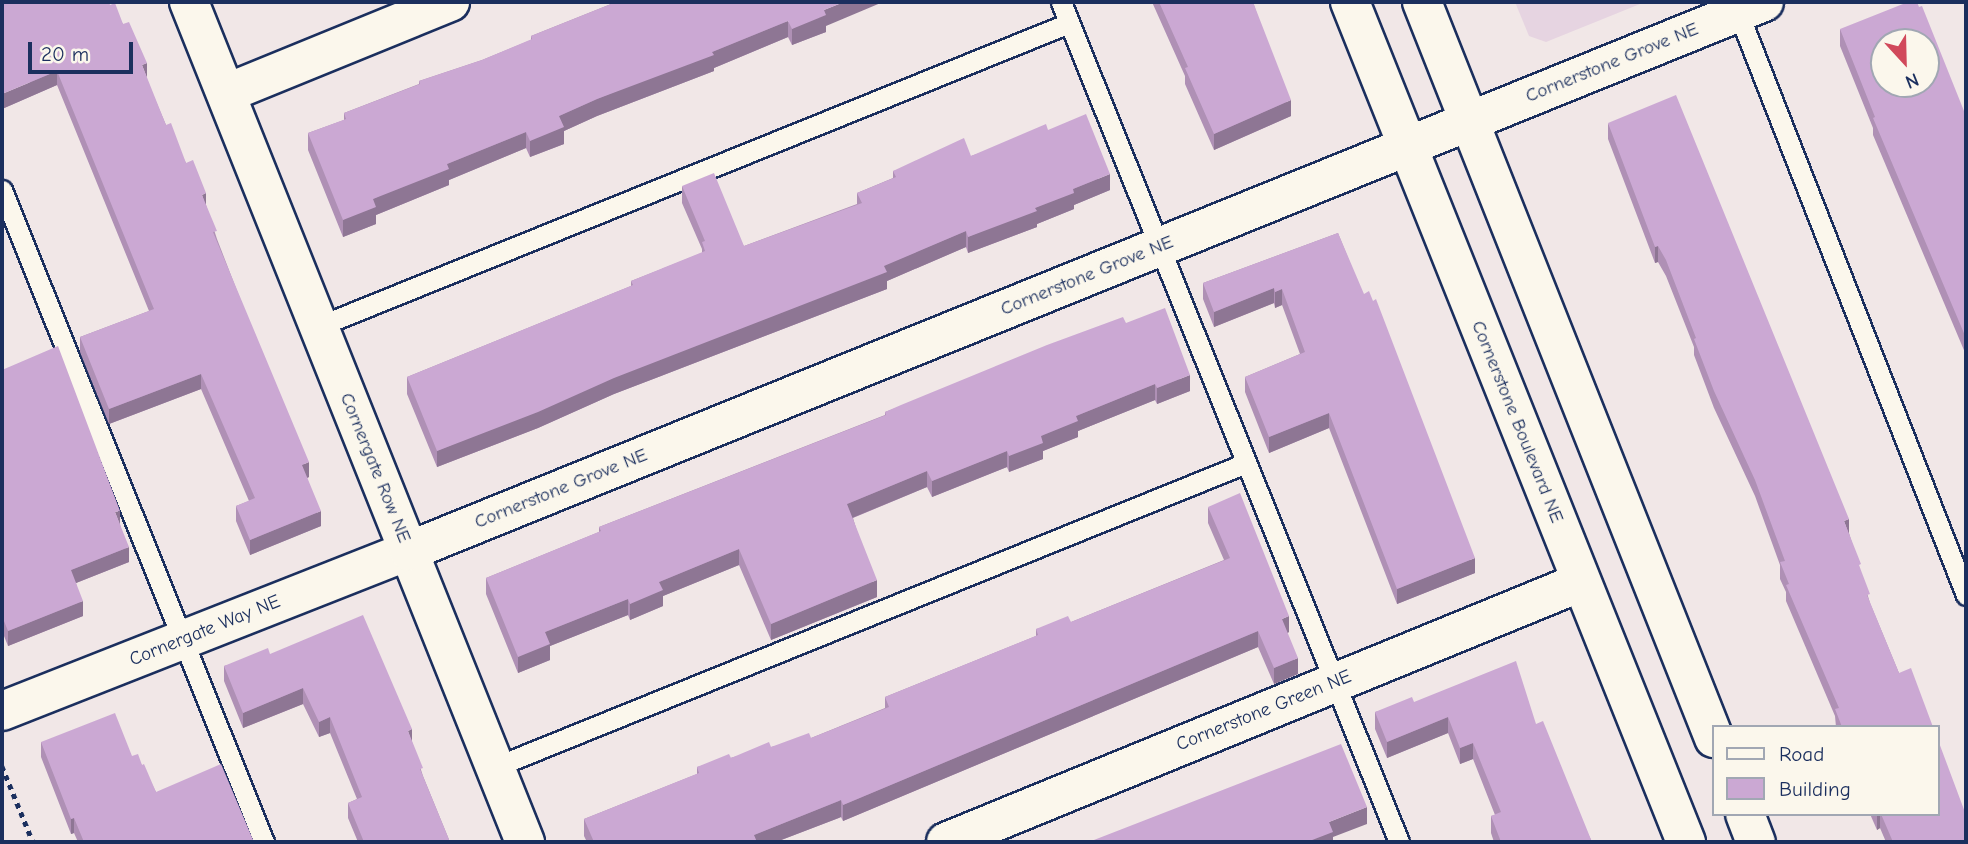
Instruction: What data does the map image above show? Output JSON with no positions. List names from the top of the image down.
{
  "streets": {
    "street": [
      "Cornerstone Grove NE",
      "Cornerstone Boulevard NE",
      "Cornergate Row NE",
      "Cornergate Way NE",
      "Cornerstone Green NE"
    ]
  },
  "crossings": [
    ["Cornerstone Grove NE", "Cornerstone Boulevard NE"],
    ["Cornerstone Grove NE", "Cornergate Row NE"],
    ["Cornerstone Grove NE", "Cornergate Way NE"],
    ["Cornerstone Boulevard NE", "Cornerstone Green NE"],
    ["Cornergate Row NE", "Cornergate Way NE"]
  ],
  "legend": ["Road", "Building"],
  "scale_bar": "20 m",
  "north": "bottom"
}
